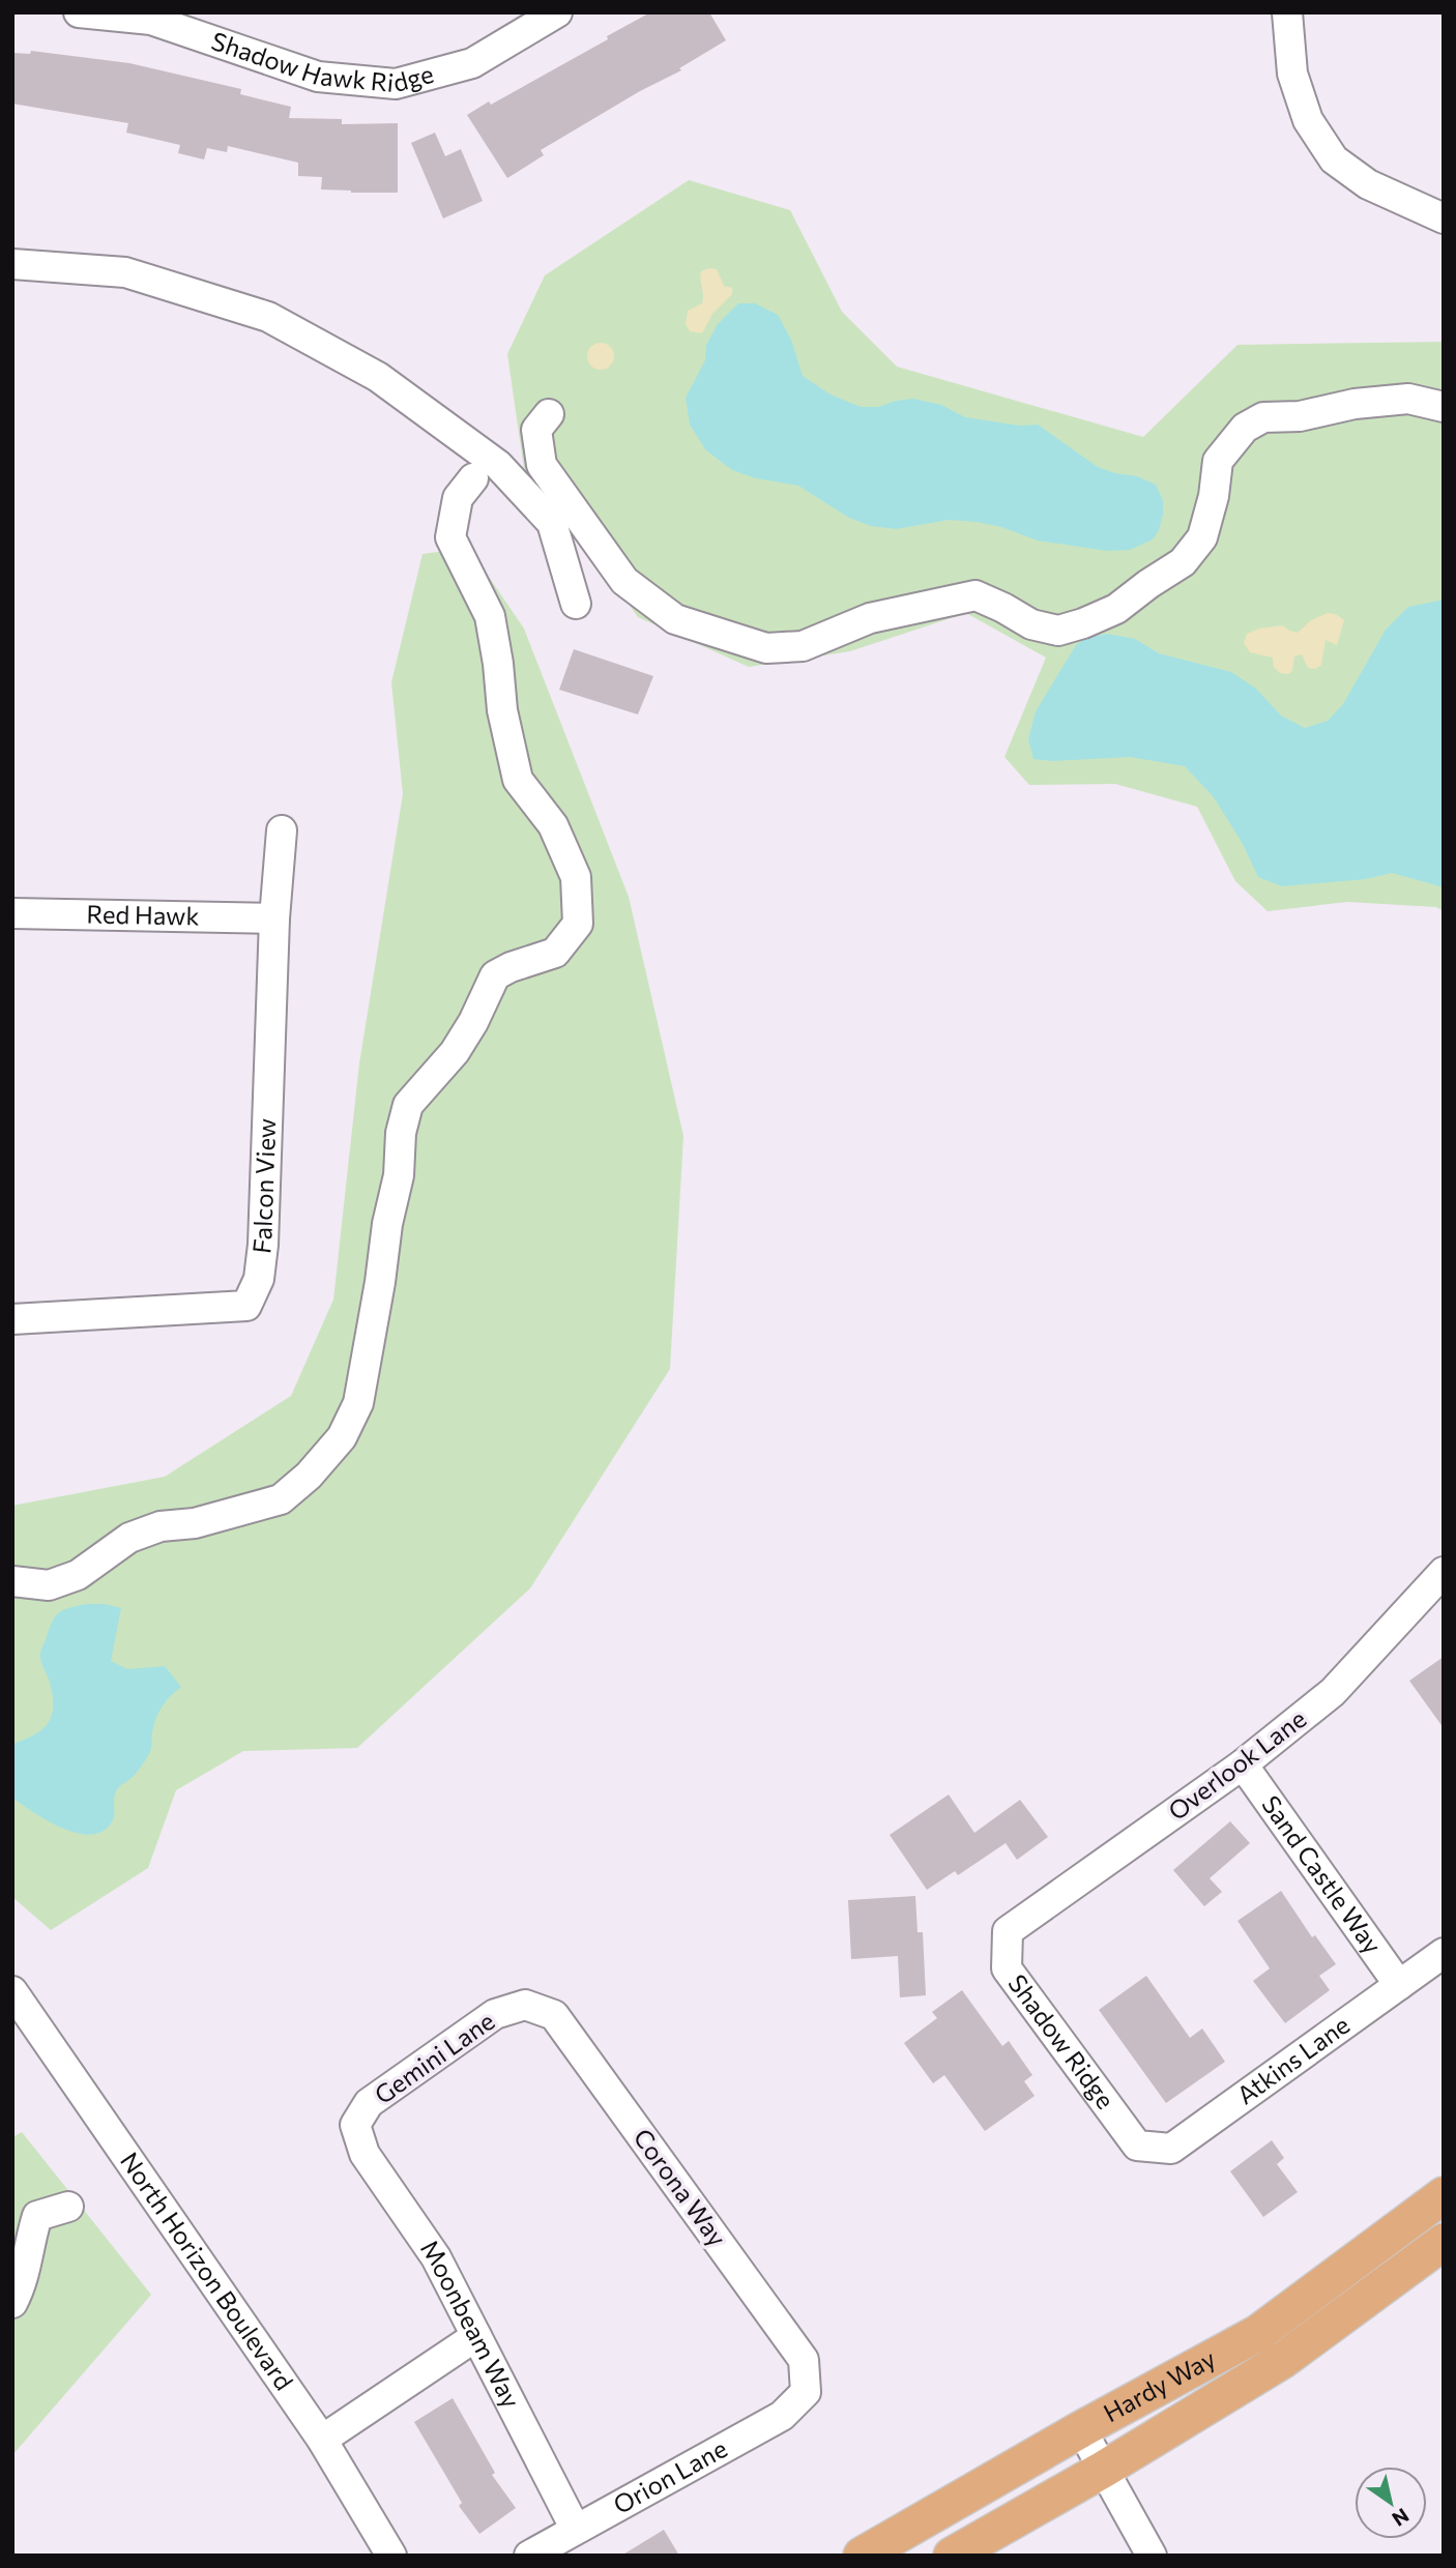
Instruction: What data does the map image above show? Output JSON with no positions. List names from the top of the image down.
{
  "streets": {
    "main road": ["Hardy Way"],
    "street": [
      "Shadow Hawk Ridge",
      "Red Hawk",
      "Falcon View",
      "Overlook Lane",
      "Sand Castle Way",
      "Shadow Ridge",
      "Gemini Lane",
      "Atkins Lane",
      "Corona Way",
      "North Horizon Boulevard",
      "Moonbeam Way",
      "Orion Lane"
    ]
  },
  "crossings": [
    ["Red Hawk", "Falcon View"],
    ["Overlook Lane", "Sand Castle Way"],
    ["Overlook Lane", "Shadow Ridge"],
    ["Sand Castle Way", "Atkins Lane"],
    ["Shadow Ridge", "Atkins Lane"],
    ["Gemini Lane", "Corona Way"],
    ["Gemini Lane", "Moonbeam Way"],
    ["Corona Way", "Orion Lane"],
    ["Moonbeam Way", "Orion Lane"]
  ],
  "north": "bottom right"
}
